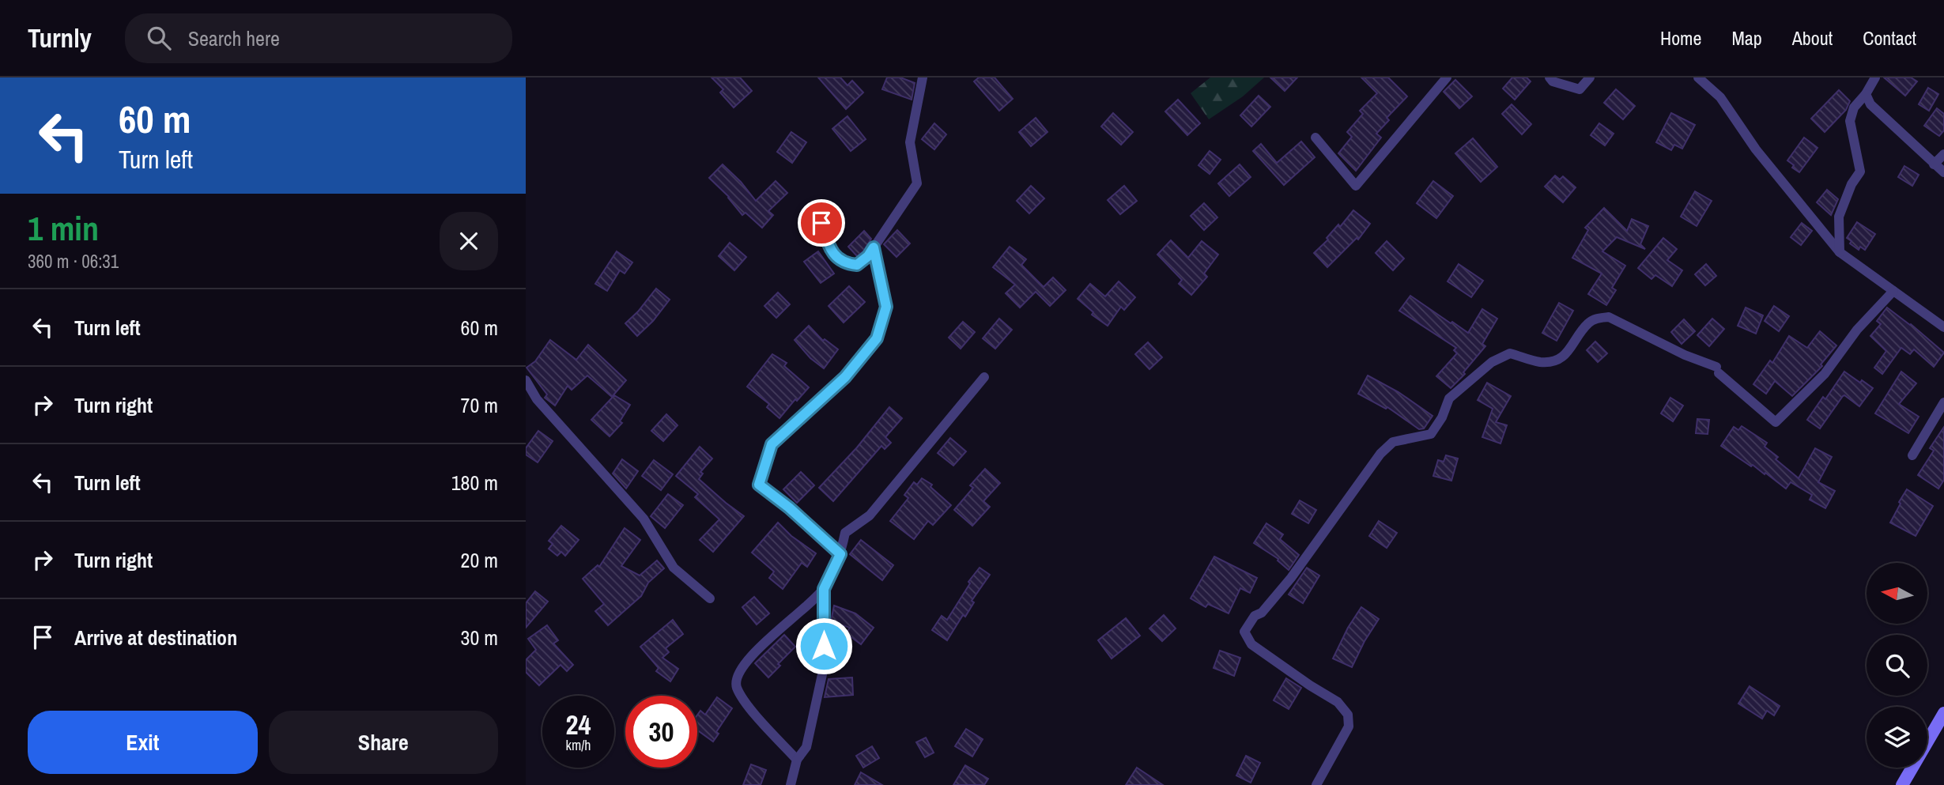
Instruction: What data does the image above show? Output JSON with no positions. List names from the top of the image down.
{
  "north": "left",
  "page": {
    "header": "Turnly",
    "search": "Search here",
    "nav": [
      "Home",
      "Map",
      "About",
      "Contact"
    ],
    "turn": ["60 m", "Turn left"],
    "heading": ["1 min", "360 m · 06:31"],
    "list": [
      {
        "name": "Turn left",
        "value": "60 m"
      },
      {
        "name": "Turn right",
        "value": "70 m"
      },
      {
        "name": "Turn left",
        "value": "180 m"
      },
      {
        "name": "Turn right",
        "value": "20 m"
      },
      {
        "name": "Arrive at destination",
        "value": "30 m"
      }
    ],
    "speed": "24 km/h",
    "limit": "30",
    "buttons": ["Exit", "Share"]
  }
}
